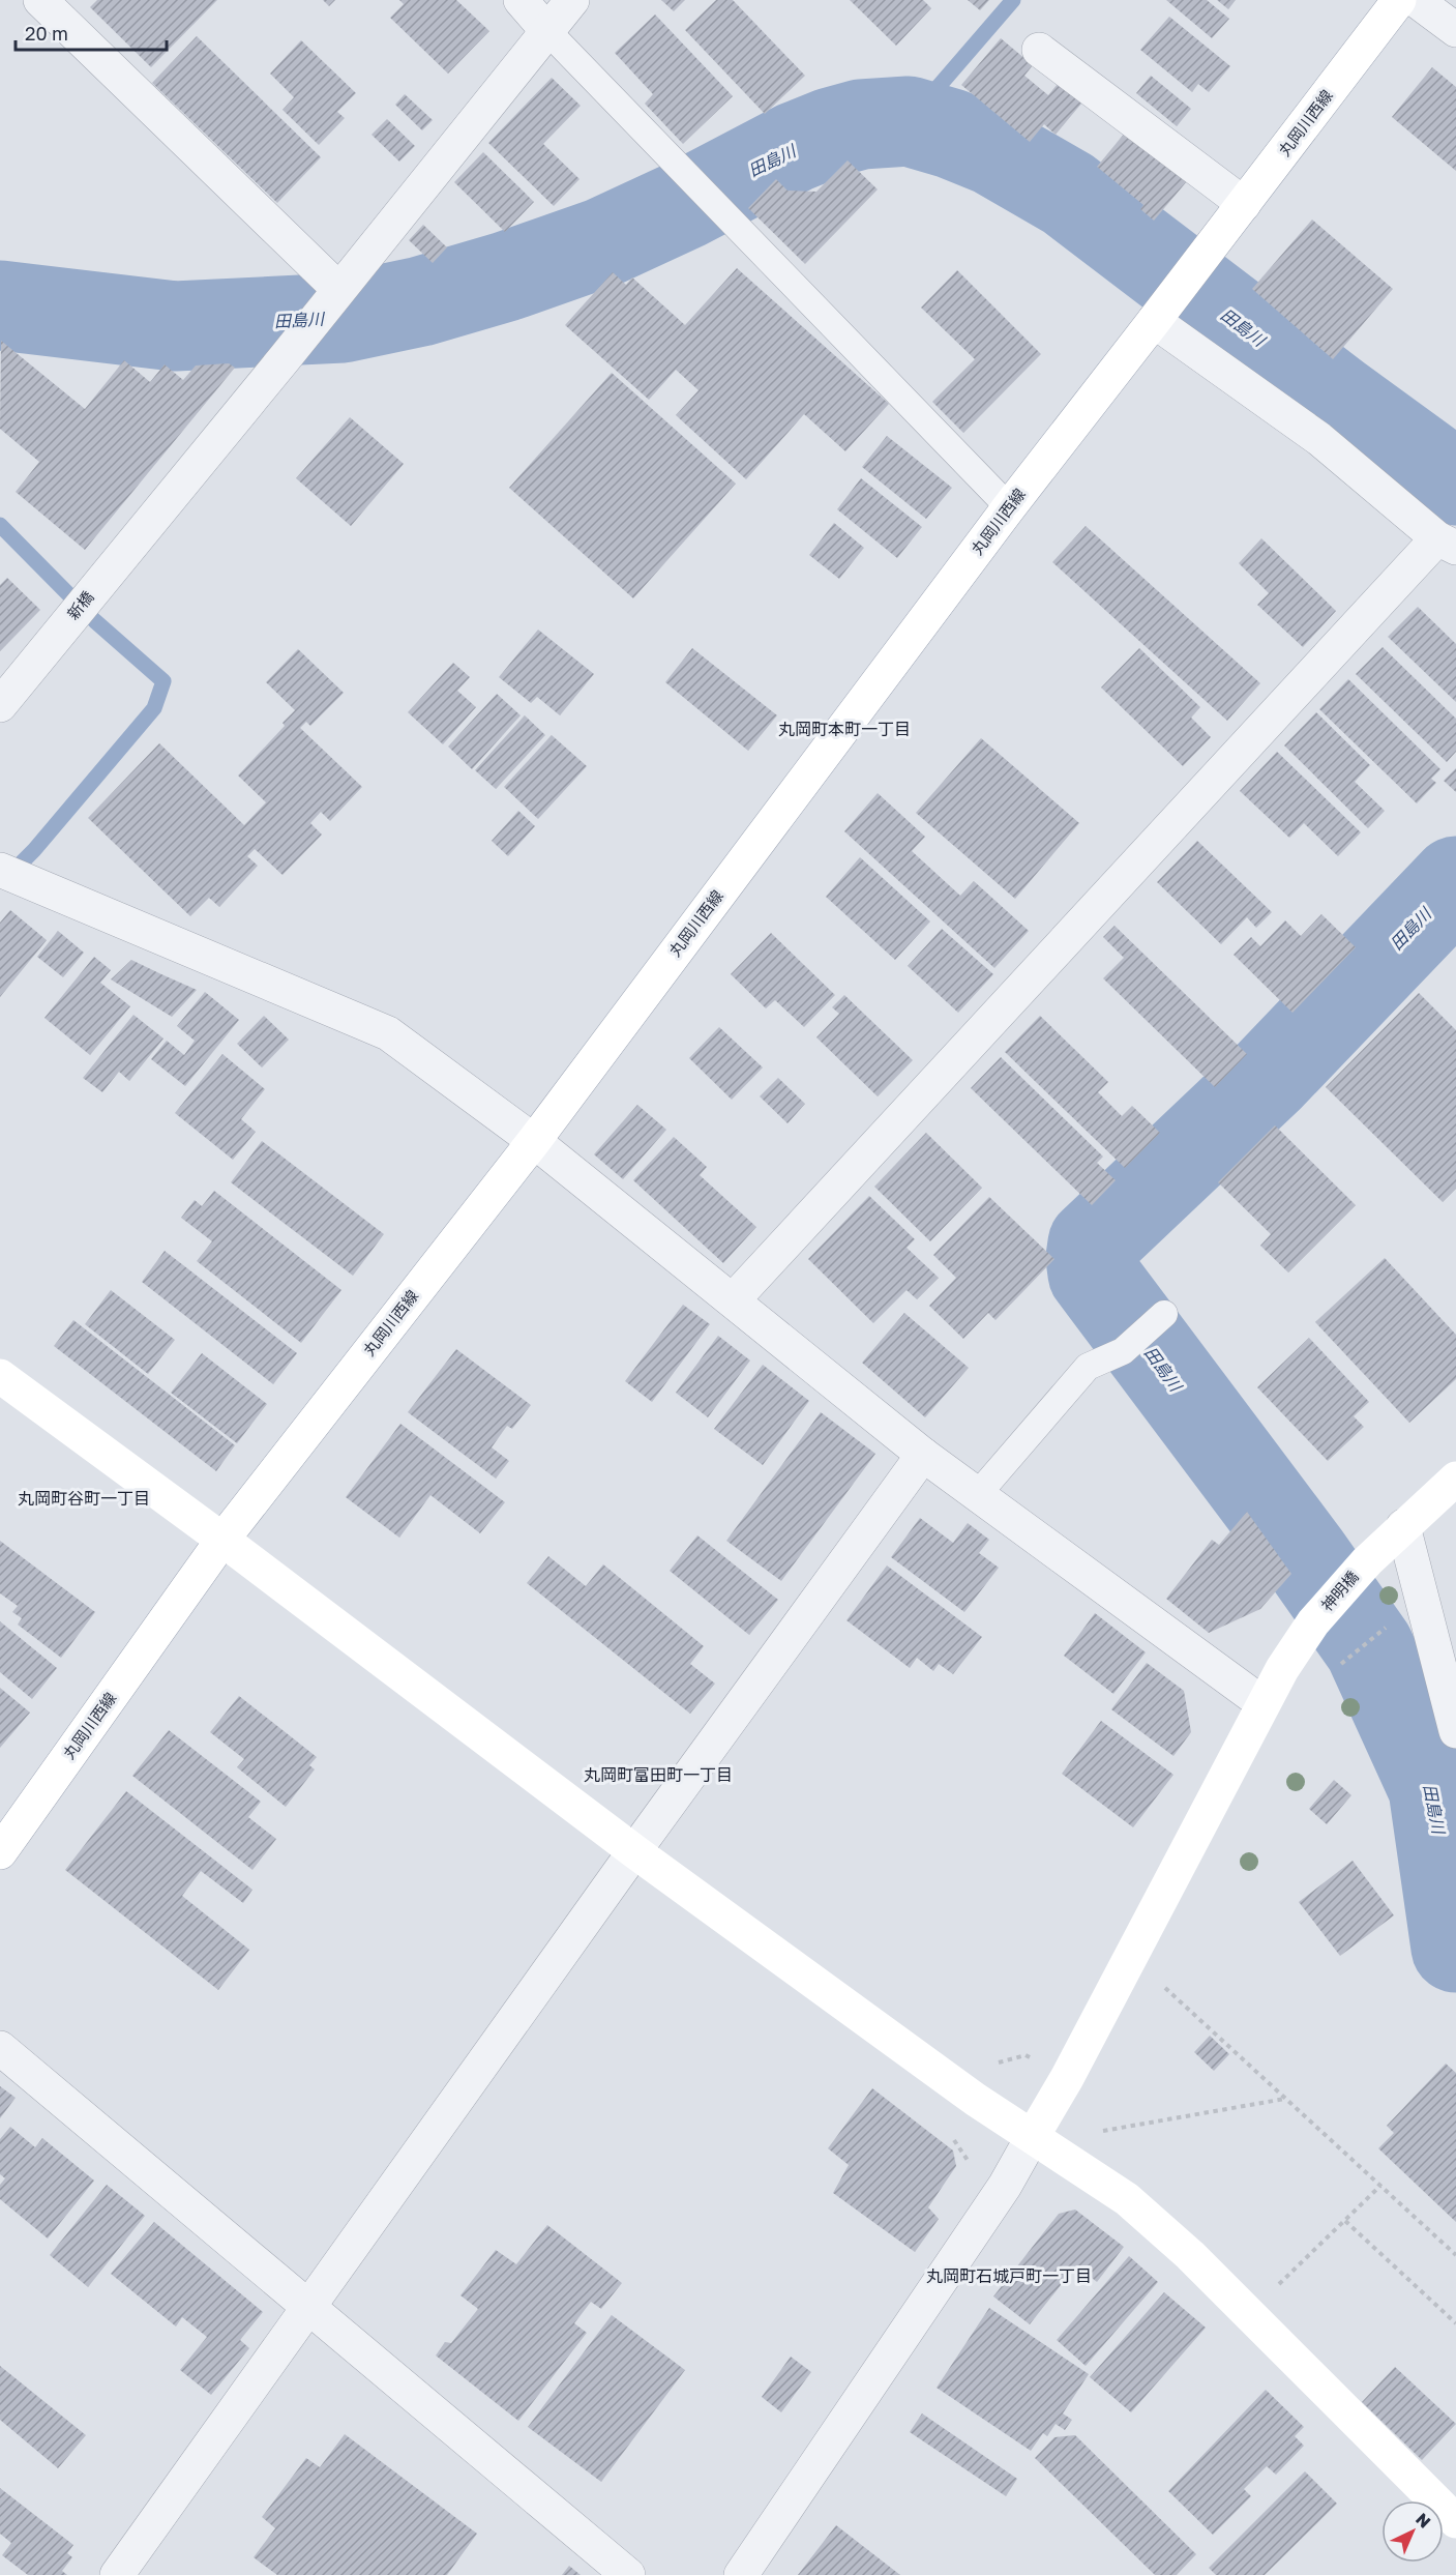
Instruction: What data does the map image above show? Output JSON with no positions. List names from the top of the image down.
{
  "streets": {
    "street": ["丸岡川西線", "新橋", "神明橋"]
  },
  "districts": [
    "丸岡町本町一丁目",
    "丸岡町谷町一丁目",
    "丸岡町富田町一丁目",
    "丸岡町石城戸町一丁目"
  ],
  "water": ["田島川"],
  "scale_bar": "20 m",
  "north": "top right"
}
